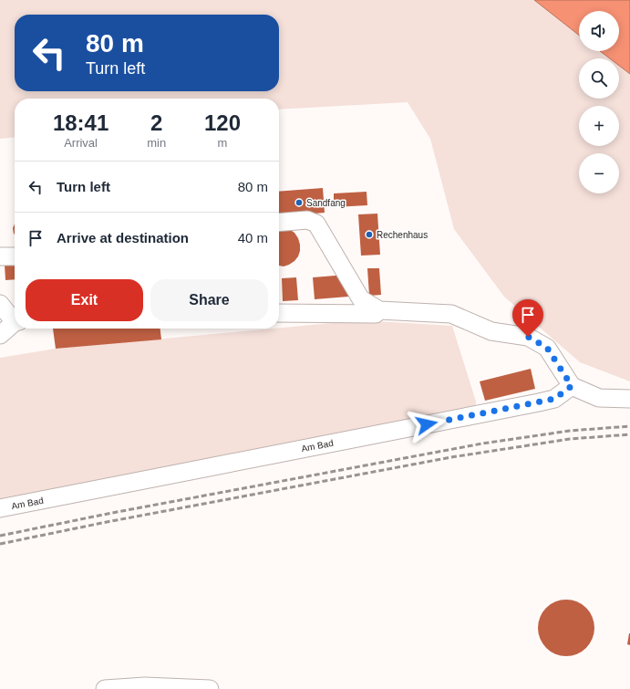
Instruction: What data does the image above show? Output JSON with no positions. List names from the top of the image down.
{
  "streets": {
    "street": ["Am Bad"]
  },
  "places": ["Sandfang", "Rechenhaus"],
  "page": {
    "map_buttons": ["+", "−"],
    "turn": ["80 m", "Turn left"],
    "eta": [
      "18:41",
      "Arrival",
      "2",
      "min",
      "120",
      "m"
    ],
    "list": [
      {
        "name": "Turn left",
        "value": "80 m"
      },
      {
        "name": "Arrive at destination",
        "value": "40 m"
      }
    ],
    "buttons": ["Exit", "Share"]
  }
}
